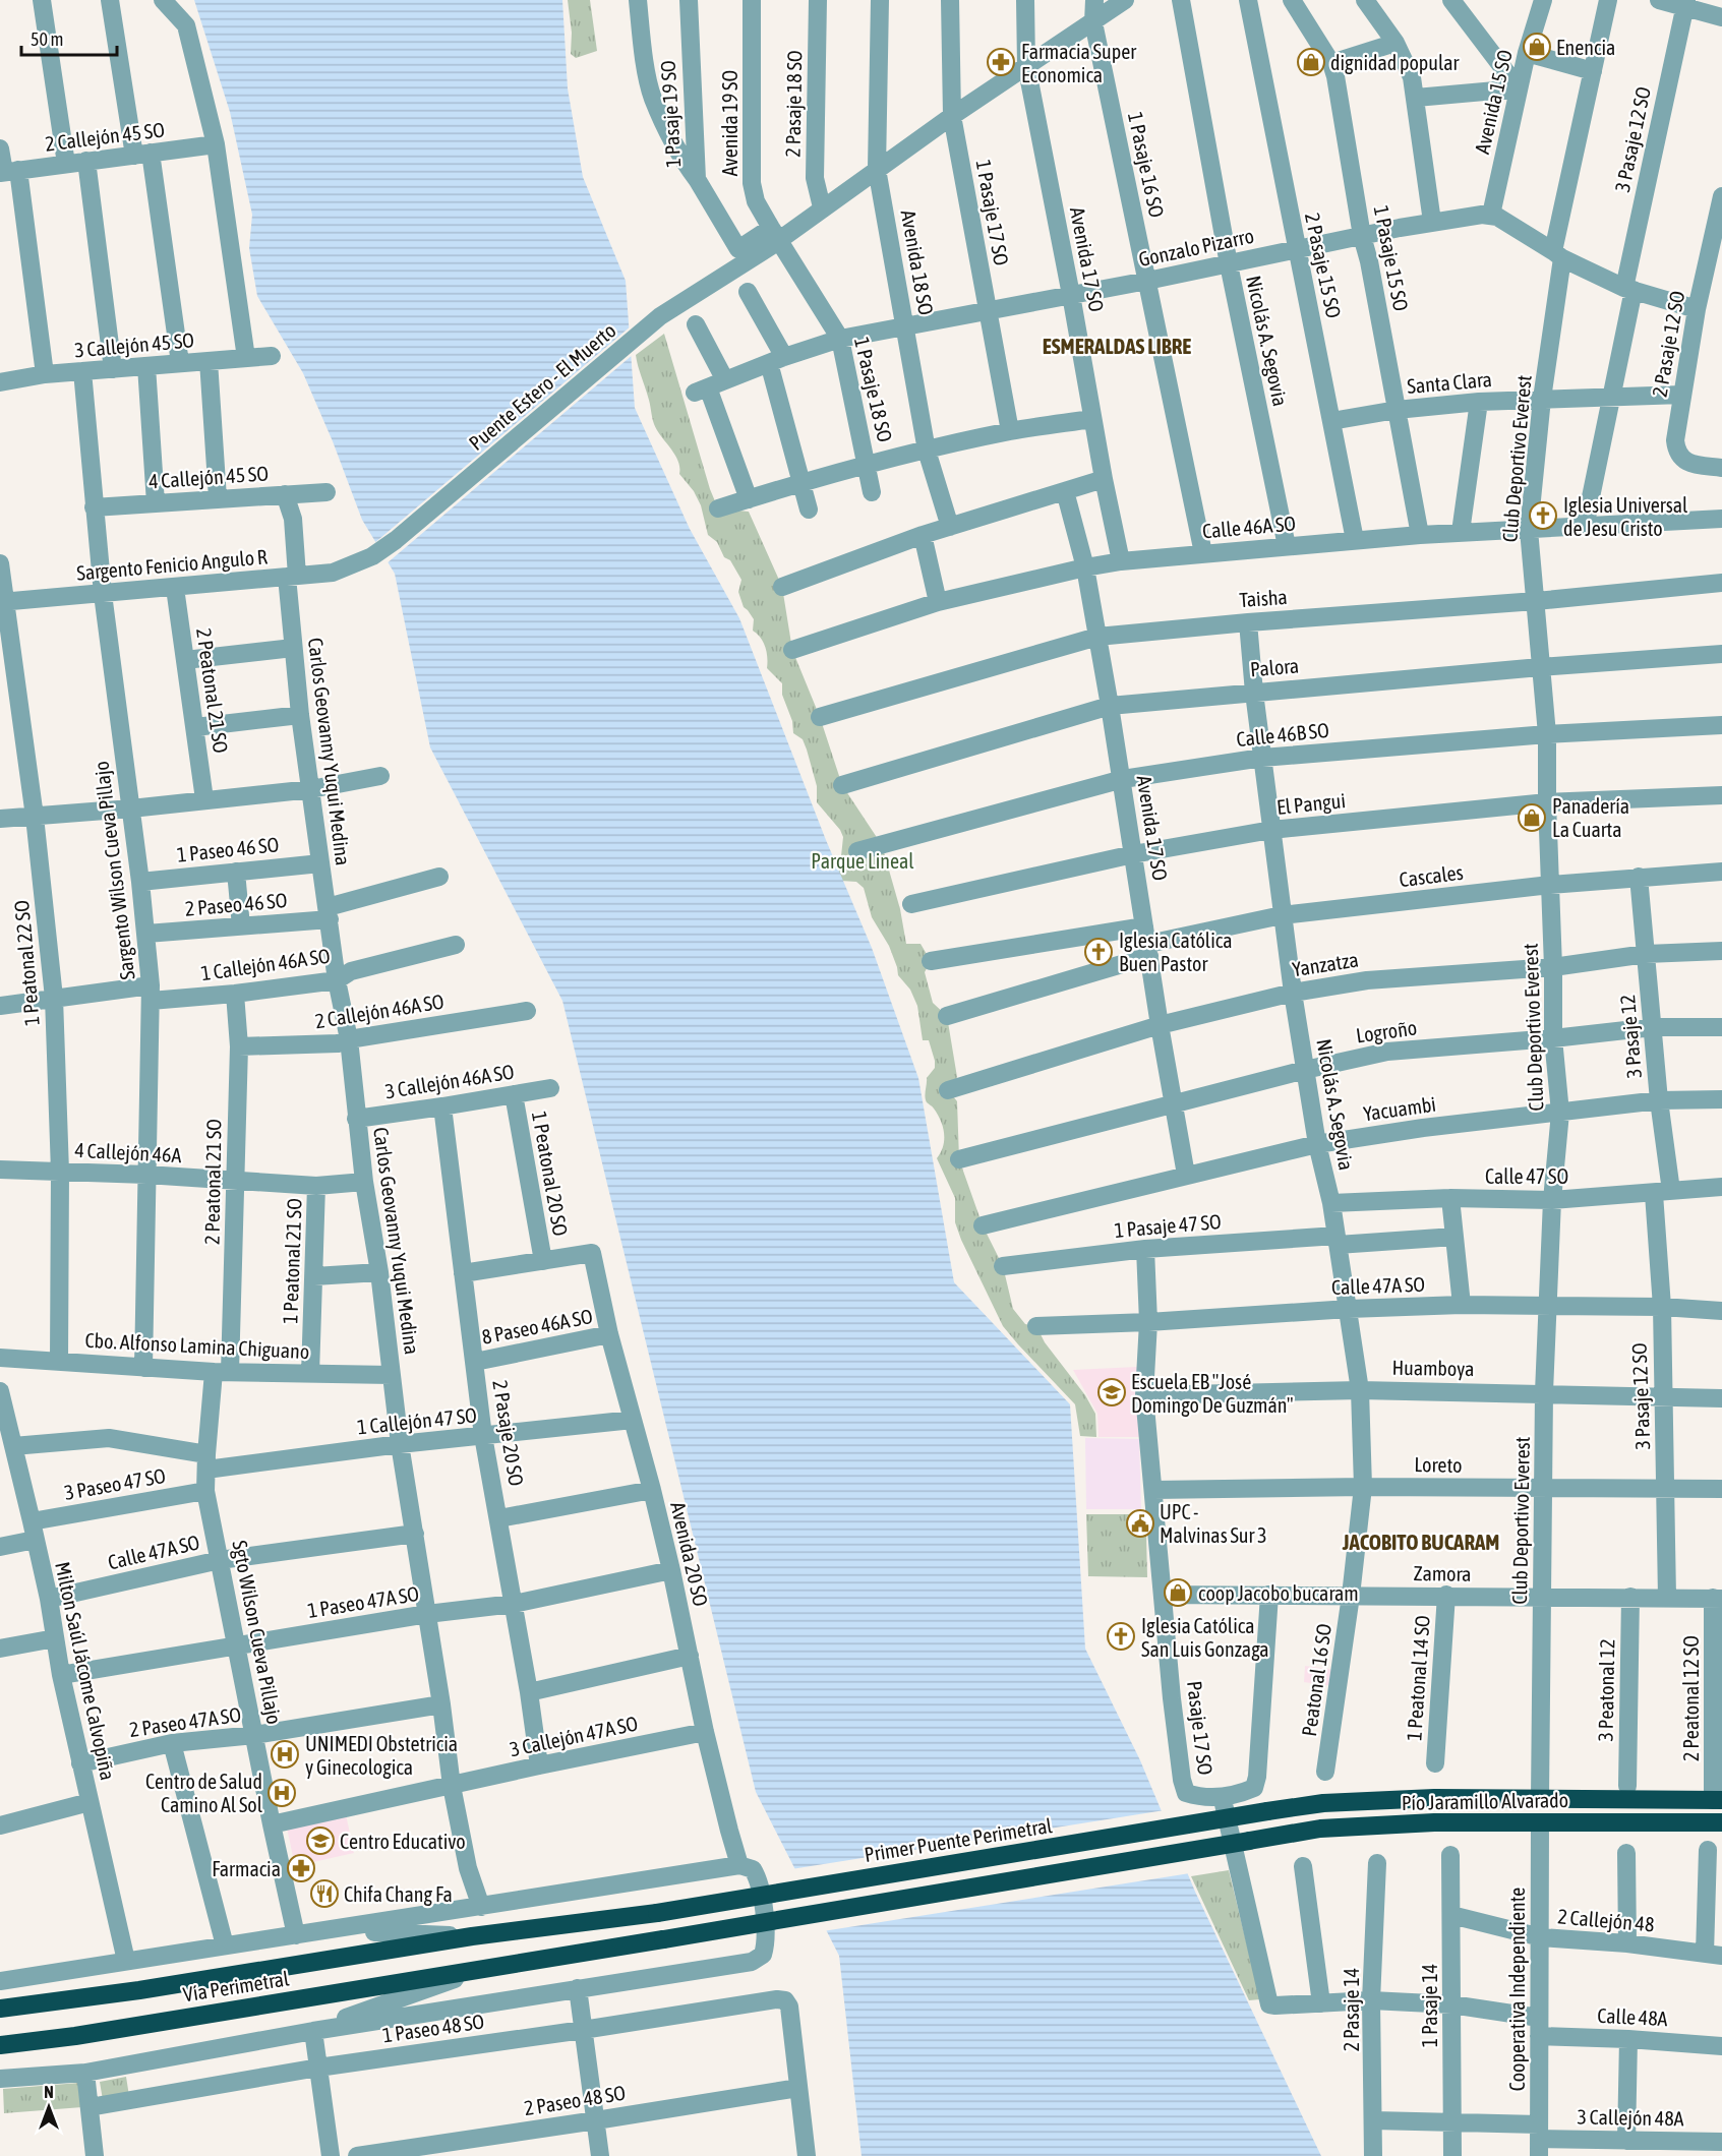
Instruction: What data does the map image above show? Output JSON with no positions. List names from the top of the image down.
{
  "streets": {
    "highway": ["Pío Jaramillo Alvarado", "Primer Puente Perimetral", "Vía Perimetral"],
    "street": [
      "Avenida 15 SO",
      "2 Pasaje 18 SO",
      "1 Pasaje 19 SO",
      "Avenida 19 SO",
      "2 Callejón 45 SO",
      "3 Pasaje 12 SO",
      "1 Pasaje 16 SO",
      "1 Pasaje 17 SO",
      "Gonzalo Pizarro",
      "1 Pasaje 15 SO",
      "Avenida 17 SO",
      "Avenida 18 SO",
      "2 Pasaje 15 SO",
      "Nicolás A. Segovia",
      "2 Pasaje 12 SO",
      "3 Callejón 45 SO",
      "Santa Clara",
      "Puente Estero - El Muerto",
      "1 Pasaje 18 SO",
      "Club Deportivo Everest",
      "4 Callejón 45 SO",
      "Calle 46A SO",
      "Sargento Fenicio Angulo R",
      "Taisha",
      "Palora",
      "2 Peatonal 21 SO",
      "Calle 46B SO",
      "Carlos Geovanny Yuqui Medina",
      "El Pangui",
      "1 Paseo 46 SO",
      "Sargento Wilson Cueva Pillajo",
      "Cascales",
      "2 Paseo 46 SO",
      "1 Peatonal 22 SO",
      "1 Callejón 46A SO",
      "Yanzatza",
      "2 Callejón 46A SO",
      "Logroño",
      "3 Pasaje 12",
      "3 Callejón 46A SO",
      "Yacuambi",
      "4 Callejón 46A",
      "1 Peatonal 20 SO",
      "Calle 47 SO",
      "1 Pasaje 47 SO",
      "1 Peatonal 21 SO",
      "Calle 47A SO",
      "8 Paseo 46A SO",
      "Cbo. Alfonso Lamina Chiguano",
      "Huamboya",
      "1 Callejón 47 SO",
      "2 Pasaje 20 SO",
      "Loreto",
      "3 Paseo 47 SO",
      "Avenida 20 SO",
      "Zamora",
      "1 Paseo 47A SO",
      "Sgto Wilson Cueva Pillajo",
      "Milton Saúl Jácome Calvopiña",
      "1 Peatonal 14 SO",
      "Peatonal 16 SO",
      "3 Peatonal 12",
      "2 Peatonal 12 SO",
      "2 Paseo 47A SO",
      "Pasaje 17 SO",
      "3 Callejón 47A SO",
      "2 Callejón 48",
      "Cooperativa Independiente",
      "1 Pasaje 14",
      "2 Pasaje 14",
      "Calle 48A",
      "1 Paseo 48 SO",
      "2 Paseo 48 SO",
      "3 Callejón 48A"
    ]
  },
  "crossings": [
    ["Avenida 15 SO", "Gonzalo Pizarro"],
    ["1 Pasaje 19 SO", "Avenida 19 SO"],
    ["1 Pasaje 19 SO", "Puente Estero - El Muerto"],
    ["1 Pasaje 19 SO", "1 Pasaje 18 SO"],
    ["Avenida 19 SO", "Puente Estero - El Muerto"],
    ["Avenida 19 SO", "1 Pasaje 18 SO"],
    ["3 Pasaje 12 SO", "Santa Clara"],
    ["3 Pasaje 12 SO", "Calle 46A SO"],
    ["3 Pasaje 12 SO", "3 Pasaje 12"],
    ["3 Pasaje 12 SO", "Calle 47 SO"],
    ["3 Pasaje 12 SO", "Calle 47A SO"],
    ["3 Pasaje 12 SO", "Huamboya"],
    ["3 Pasaje 12 SO", "Loreto"],
    ["3 Pasaje 12 SO", "Zamora"],
    ["1 Pasaje 16 SO", "Gonzalo Pizarro"],
    ["1 Pasaje 16 SO", "Calle 46A SO"],
    ["1 Pasaje 17 SO", "Gonzalo Pizarro"],
    ["Gonzalo Pizarro", "1 Pasaje 15 SO"],
    ["Gonzalo Pizarro", "Avenida 17 SO"],
    ["Gonzalo Pizarro", "Avenida 18 SO"],
    ["Gonzalo Pizarro", "2 Pasaje 15 SO"],
    ["Gonzalo Pizarro", "Nicolás A. Segovia"],
    ["Gonzalo Pizarro", "1 Pasaje 18 SO"],
    ["1 Pasaje 15 SO", "Santa Clara"],
    ["1 Pasaje 15 SO", "Calle 46A SO"],
    ["Avenida 17 SO", "Calle 46A SO"],
    ["Avenida 17 SO", "Taisha"],
    ["Avenida 17 SO", "Palora"],
    ["Avenida 17 SO", "Calle 46B SO"],
    ["Avenida 17 SO", "El Pangui"],
    ["Avenida 17 SO", "Cascales"],
    ["Avenida 17 SO", "Yanzatza"],
    ["Avenida 17 SO", "Logroño"],
    ["Avenida 17 SO", "Yacuambi"],
    ["2 Pasaje 15 SO", "Santa Clara"],
    ["2 Pasaje 15 SO", "Calle 46A SO"],
    ["Nicolás A. Segovia", "Calle 46A SO"],
    ["Nicolás A. Segovia", "Taisha"],
    ["Nicolás A. Segovia", "Palora"],
    ["Nicolás A. Segovia", "Calle 46B SO"],
    ["Nicolás A. Segovia", "El Pangui"],
    ["Nicolás A. Segovia", "Cascales"],
    ["Nicolás A. Segovia", "Yanzatza"],
    ["Nicolás A. Segovia", "Logroño"],
    ["Nicolás A. Segovia", "Yacuambi"],
    ["Nicolás A. Segovia", "Calle 47 SO"],
    ["Nicolás A. Segovia", "1 Pasaje 47 SO"],
    ["Nicolás A. Segovia", "Calle 47A SO"],
    ["Nicolás A. Segovia", "Huamboya"],
    ["Nicolás A. Segovia", "Loreto"],
    ["Nicolás A. Segovia", "Zamora"],
    ["Nicolás A. Segovia", "Peatonal 16 SO"],
    ["2 Pasaje 12 SO", "Santa Clara"],
    ["3 Callejón 45 SO", "Sargento Wilson Cueva Pillajo"],
    ["Santa Clara", "Club Deportivo Everest"],
    ["Puente Estero - El Muerto", "1 Pasaje 18 SO"],
    ["Puente Estero - El Muerto", "Sargento Fenicio Angulo R"],
    ["Club Deportivo Everest", "Calle 46A SO"],
    ["Club Deportivo Everest", "Taisha"],
    ["Club Deportivo Everest", "Palora"],
    ["Club Deportivo Everest", "Calle 46B SO"],
    ["Club Deportivo Everest", "El Pangui"],
    ["Club Deportivo Everest", "Cascales"],
    ["Club Deportivo Everest", "Yanzatza"],
    ["Club Deportivo Everest", "Logroño"],
    ["Club Deportivo Everest", "Yacuambi"],
    ["Club Deportivo Everest", "Calle 47 SO"],
    ["Club Deportivo Everest", "Calle 47A SO"],
    ["Club Deportivo Everest", "Huamboya"],
    ["Club Deportivo Everest", "Loreto"],
    ["Club Deportivo Everest", "Zamora"],
    ["Club Deportivo Everest", "Pío Jaramillo Alvarado"],
    ["4 Callejón 45 SO", "Carlos Geovanny Yuqui Medina"],
    ["4 Callejón 45 SO", "Sargento Wilson Cueva Pillajo"],
    ["Sargento Fenicio Angulo R", "2 Peatonal 21 SO"],
    ["Sargento Fenicio Angulo R", "Carlos Geovanny Yuqui Medina"],
    ["Sargento Fenicio Angulo R", "Sargento Wilson Cueva Pillajo"],
    ["Sargento Fenicio Angulo R", "1 Peatonal 22 SO"],
    ["2 Peatonal 21 SO", "1 Callejón 46A SO"],
    ["2 Peatonal 21 SO", "2 Callejón 46A SO"],
    ["2 Peatonal 21 SO", "4 Callejón 46A"],
    ["2 Peatonal 21 SO", "Cbo. Alfonso Lamina Chiguano"],
    ["2 Peatonal 21 SO", "Sgto Wilson Cueva Pillajo"],
    ["Carlos Geovanny Yuqui Medina", "1 Paseo 46 SO"],
    ["Carlos Geovanny Yuqui Medina", "2 Paseo 46 SO"],
    ["Carlos Geovanny Yuqui Medina", "1 Callejón 46A SO"],
    ["Carlos Geovanny Yuqui Medina", "2 Callejón 46A SO"],
    ["Carlos Geovanny Yuqui Medina", "3 Callejón 46A SO"],
    ["Carlos Geovanny Yuqui Medina", "4 Callejón 46A"],
    ["Carlos Geovanny Yuqui Medina", "Calle 47A SO"],
    ["Carlos Geovanny Yuqui Medina", "Cbo. Alfonso Lamina Chiguano"],
    ["Carlos Geovanny Yuqui Medina", "1 Callejón 47 SO"],
    ["Carlos Geovanny Yuqui Medina", "1 Paseo 47A SO"],
    ["Carlos Geovanny Yuqui Medina", "2 Paseo 47A SO"],
    ["Carlos Geovanny Yuqui Medina", "3 Callejón 47A SO"],
    ["Carlos Geovanny Yuqui Medina", "Vía Perimetral"],
    ["1 Paseo 46 SO", "Sargento Wilson Cueva Pillajo"],
    ["Sargento Wilson Cueva Pillajo", "2 Paseo 46 SO"],
    ["Sargento Wilson Cueva Pillajo", "1 Callejón 46A SO"],
    ["Sargento Wilson Cueva Pillajo", "4 Callejón 46A"],
    ["Sargento Wilson Cueva Pillajo", "Cbo. Alfonso Lamina Chiguano"],
    ["Cascales", "3 Pasaje 12"],
    ["1 Peatonal 22 SO", "1 Callejón 46A SO"],
    ["1 Peatonal 22 SO", "4 Callejón 46A"],
    ["1 Peatonal 22 SO", "Cbo. Alfonso Lamina Chiguano"],
    ["Yanzatza", "3 Pasaje 12"],
    ["Logroño", "3 Pasaje 12"],
    ["3 Pasaje 12", "Yacuambi"],
    ["3 Pasaje 12", "Calle 47 SO"],
    ["3 Callejón 46A SO", "1 Peatonal 20 SO"],
    ["3 Callejón 46A SO", "2 Pasaje 20 SO"],
    ["4 Callejón 46A", "1 Peatonal 21 SO"],
    ["1 Peatonal 20 SO", "Avenida 20 SO"],
    ["1 Pasaje 47 SO", "Pasaje 17 SO"],
    ["1 Peatonal 21 SO", "Cbo. Alfonso Lamina Chiguano"],
    ["Calle 47A SO", "Sgto Wilson Cueva Pillajo"],
    ["Calle 47A SO", "Milton Saúl Jácome Calvopiña"],
    ["Calle 47A SO", "Pasaje 17 SO"],
    ["8 Paseo 46A SO", "2 Pasaje 20 SO"],
    ["8 Paseo 46A SO", "Avenida 20 SO"],
    ["Cbo. Alfonso Lamina Chiguano", "Sgto Wilson Cueva Pillajo"],
    ["Huamboya", "Pasaje 17 SO"],
    ["1 Callejón 47 SO", "2 Pasaje 20 SO"],
    ["1 Callejón 47 SO", "Avenida 20 SO"],
    ["1 Callejón 47 SO", "Sgto Wilson Cueva Pillajo"],
    ["1 Callejón 47 SO", "Milton Saúl Jácome Calvopiña"],
    ["2 Pasaje 20 SO", "1 Paseo 47A SO"],
    ["2 Pasaje 20 SO", "3 Callejón 47A SO"],
    ["Loreto", "Pasaje 17 SO"],
    ["3 Paseo 47 SO", "Sgto Wilson Cueva Pillajo"],
    ["3 Paseo 47 SO", "Milton Saúl Jácome Calvopiña"],
    ["Avenida 20 SO", "1 Paseo 47A SO"],
    ["Avenida 20 SO", "3 Callejón 47A SO"],
    ["Avenida 20 SO", "Vía Perimetral"],
    ["Zamora", "1 Peatonal 14 SO"],
    ["Zamora", "Peatonal 16 SO"],
    ["Zamora", "3 Peatonal 12"],
    ["Zamora", "2 Peatonal 12 SO"],
    ["Zamora", "Pasaje 17 SO"],
    ["1 Paseo 47A SO", "Sgto Wilson Cueva Pillajo"],
    ["1 Paseo 47A SO", "Milton Saúl Jácome Calvopiña"],
    ["Sgto Wilson Cueva Pillajo", "2 Paseo 47A SO"],
    ["Sgto Wilson Cueva Pillajo", "3 Callejón 47A SO"],
    ["Sgto Wilson Cueva Pillajo", "Vía Perimetral"],
    ["Milton Saúl Jácome Calvopiña", "2 Paseo 47A SO"],
    ["Milton Saúl Jácome Calvopiña", "Vía Perimetral"],
    ["2 Peatonal 12 SO", "Pío Jaramillo Alvarado"],
    ["Pío Jaramillo Alvarado", "Primer Puente Perimetral"],
    ["Pío Jaramillo Alvarado", "Vía Perimetral"],
    ["Pío Jaramillo Alvarado", "Cooperativa Independiente"],
    ["Primer Puente Perimetral", "Vía Perimetral"],
    ["2 Callejón 48", "Cooperativa Independiente"],
    ["2 Callejón 48", "1 Pasaje 14"],
    ["Cooperativa Independiente", "Calle 48A"],
    ["Cooperativa Independiente", "3 Callejón 48A"],
    ["1 Pasaje 14", "3 Callejón 48A"],
    ["2 Pasaje 14", "3 Callejón 48A"],
    ["1 Paseo 48 SO", "2 Paseo 48 SO"]
  ],
  "districts": ["ESMERALDAS LIBRE", "JACOBITO BUCARAM"],
  "parks": ["Parque Lineal"],
  "places": {
    "shop": [
      "Enencia",
      "dignidad popular",
      "Panadería La Cuarta",
      "coop Jacobo bucaram"
    ],
    "pharmacy": ["Farmacia Super Economica", "Farmacia"],
    "church": ["Iglesia Universal de Jesu Cristo", "Iglesia Católica Buen Pastor", "Iglesia Católica San Luis Gonzaga"],
    "school or university": ["Escuela EB \"José Domingo De Guzmán\"", "Centro Educativo"],
    "public building": ["UPC - Malvinas Sur 3"],
    "hospital": ["UNIMEDI Obstetricia y Ginecologica", "Centro de Salud Camino Al Sol"],
    "restaurant": ["Chifa Chang Fa"]
  },
  "scale_bar": "50 m",
  "north": "top"
}
